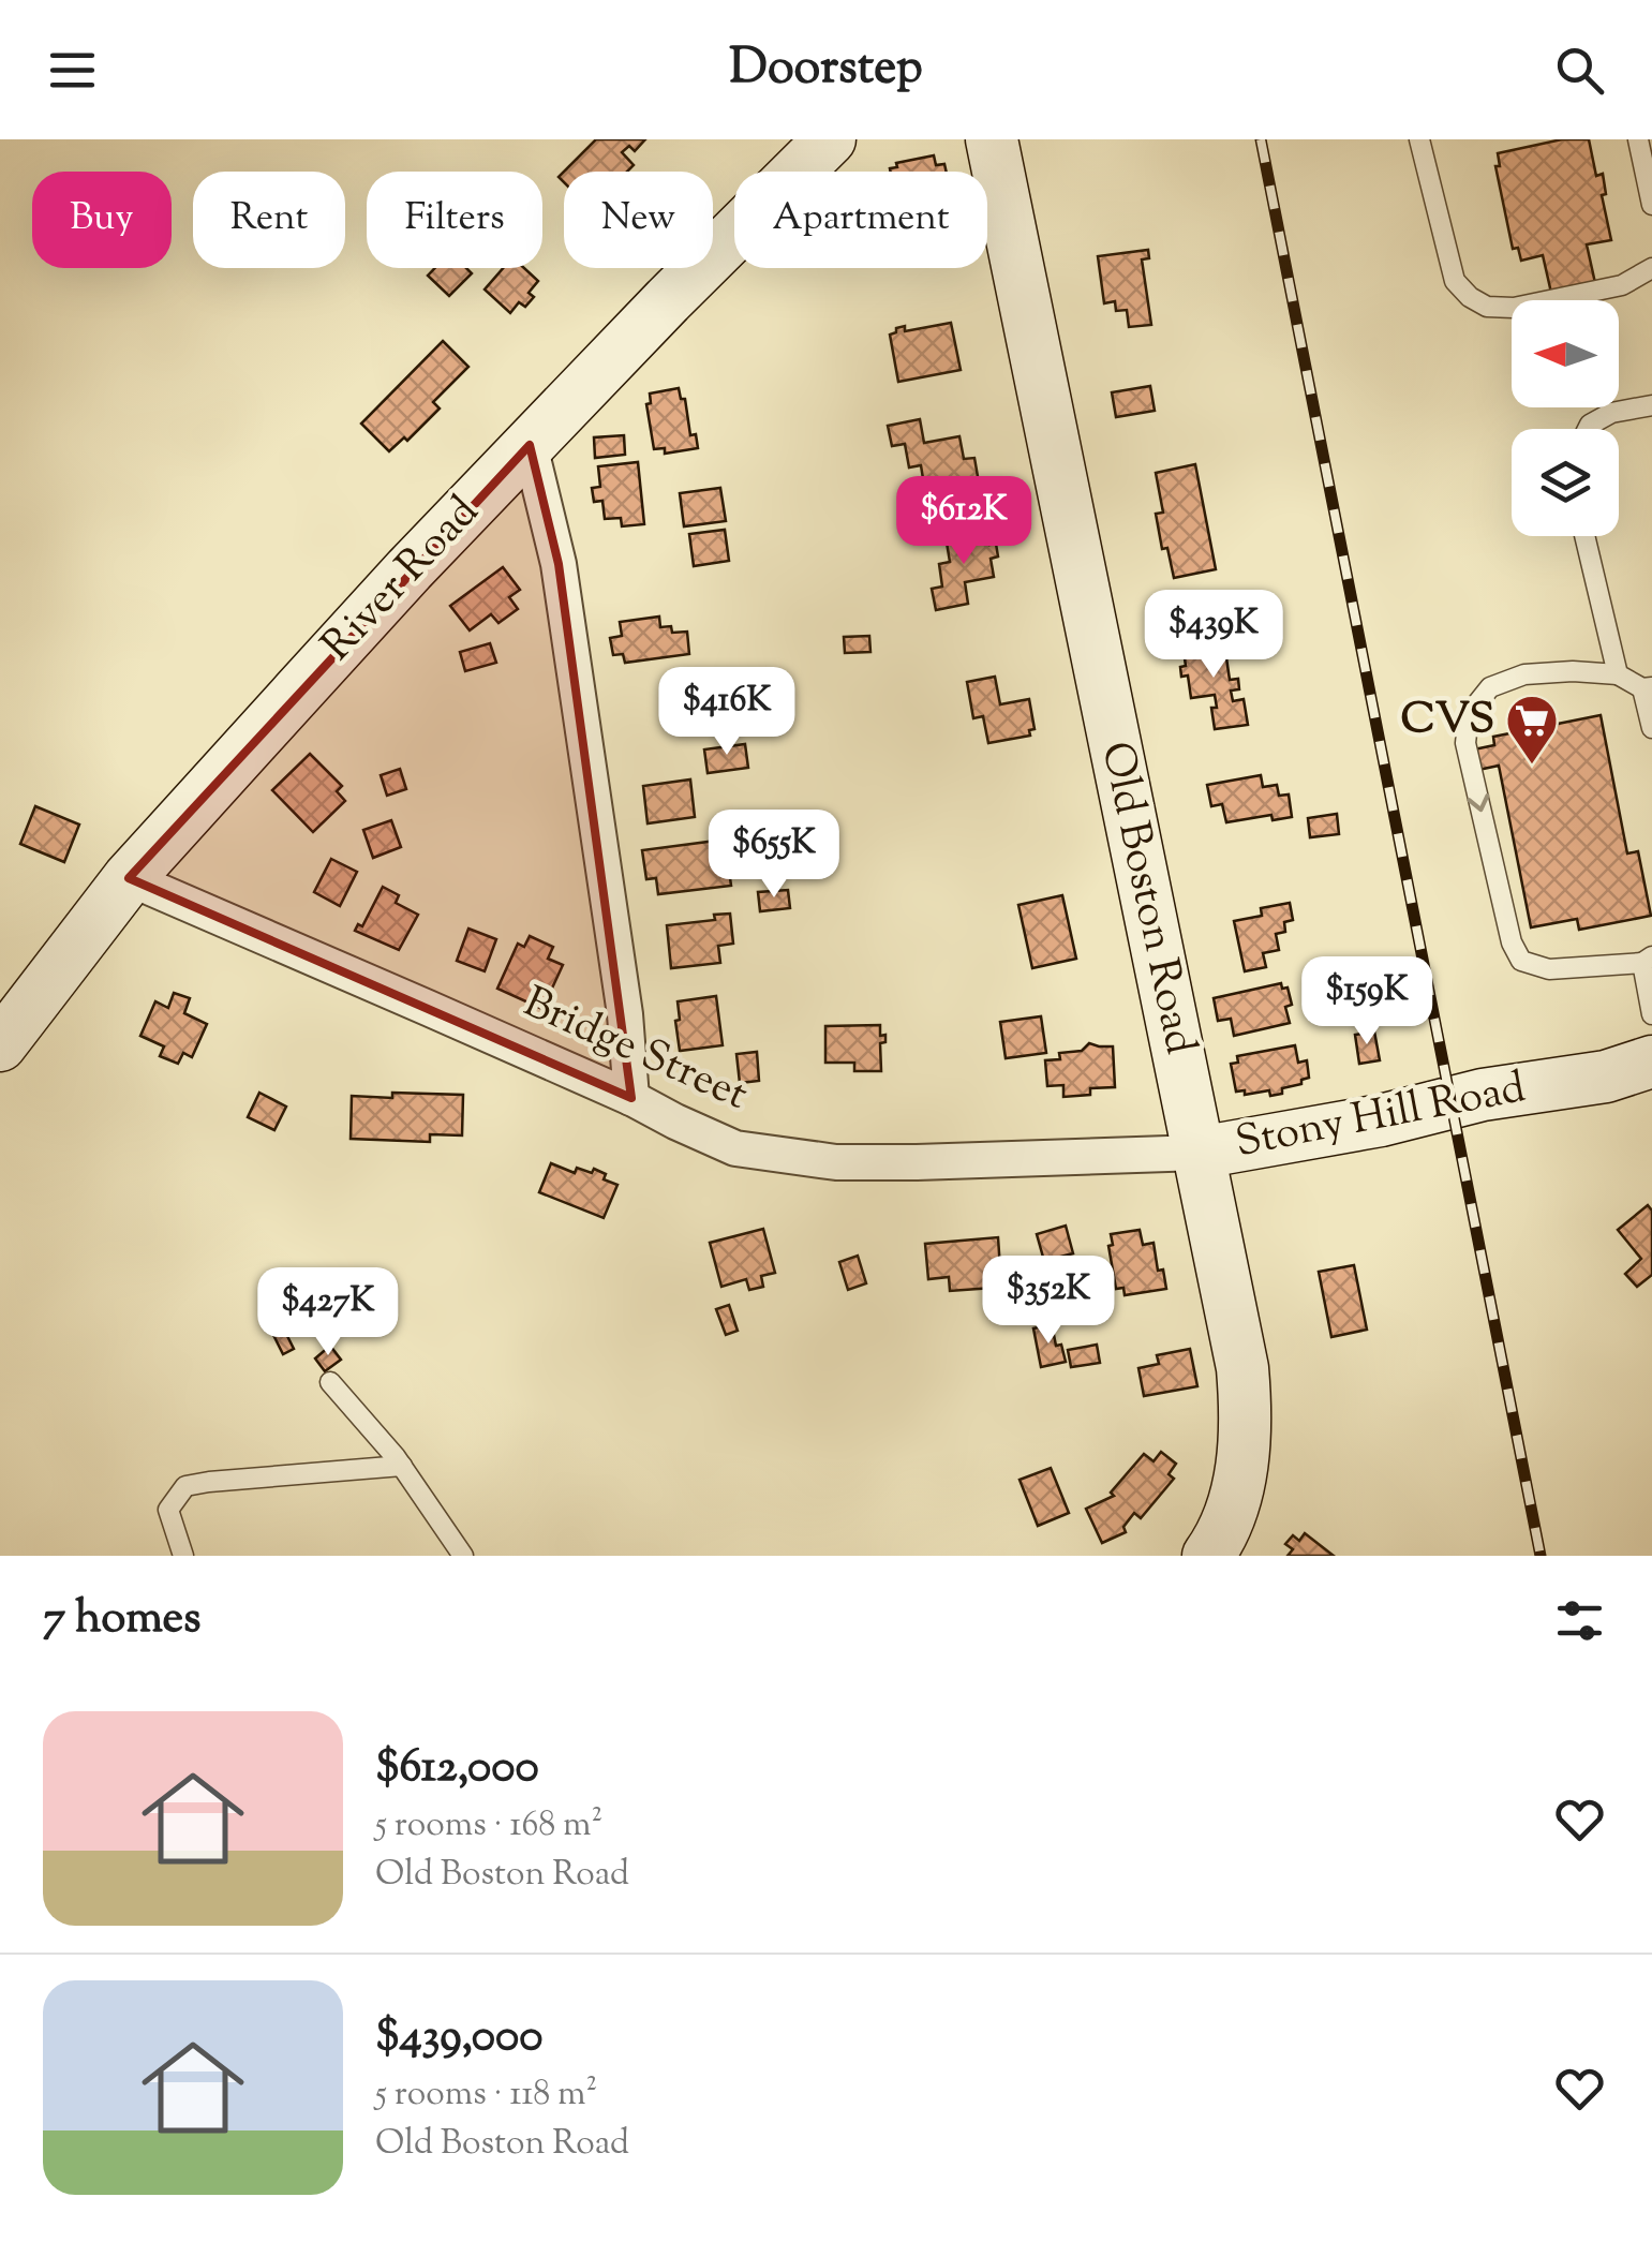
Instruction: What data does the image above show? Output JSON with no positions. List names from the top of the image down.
{
  "streets": {
    "street": [
      "River Road",
      "Old Boston Road",
      "Bridge Street",
      "Stony Hill Road"
    ]
  },
  "crossings": [
    ["River Road", "Bridge Street"],
    ["Old Boston Road", "Bridge Street"],
    ["Old Boston Road", "Stony Hill Road"],
    ["Bridge Street", "Stony Hill Road"]
  ],
  "places": {
    "supermarket": ["CVS"]
  },
  "north": "left",
  "page": {
    "header": "Doorstep",
    "chip": [
      "Buy",
      "Rent",
      "Filters",
      "New",
      "Apartment"
    ],
    "price": [
      "$612K",
      "$439K",
      "$416K",
      "$655K",
      "$159K",
      "$352K",
      "$427K"
    ],
    "heading": "7 homes",
    "list": [
      {
        "name": "$612,000",
        "note": "5 rooms · 168 m² · Old Boston Road"
      },
      {
        "name": "$439,000",
        "note": "5 rooms · 118 m² · Old Boston Road"
      }
    ]
  }
}
